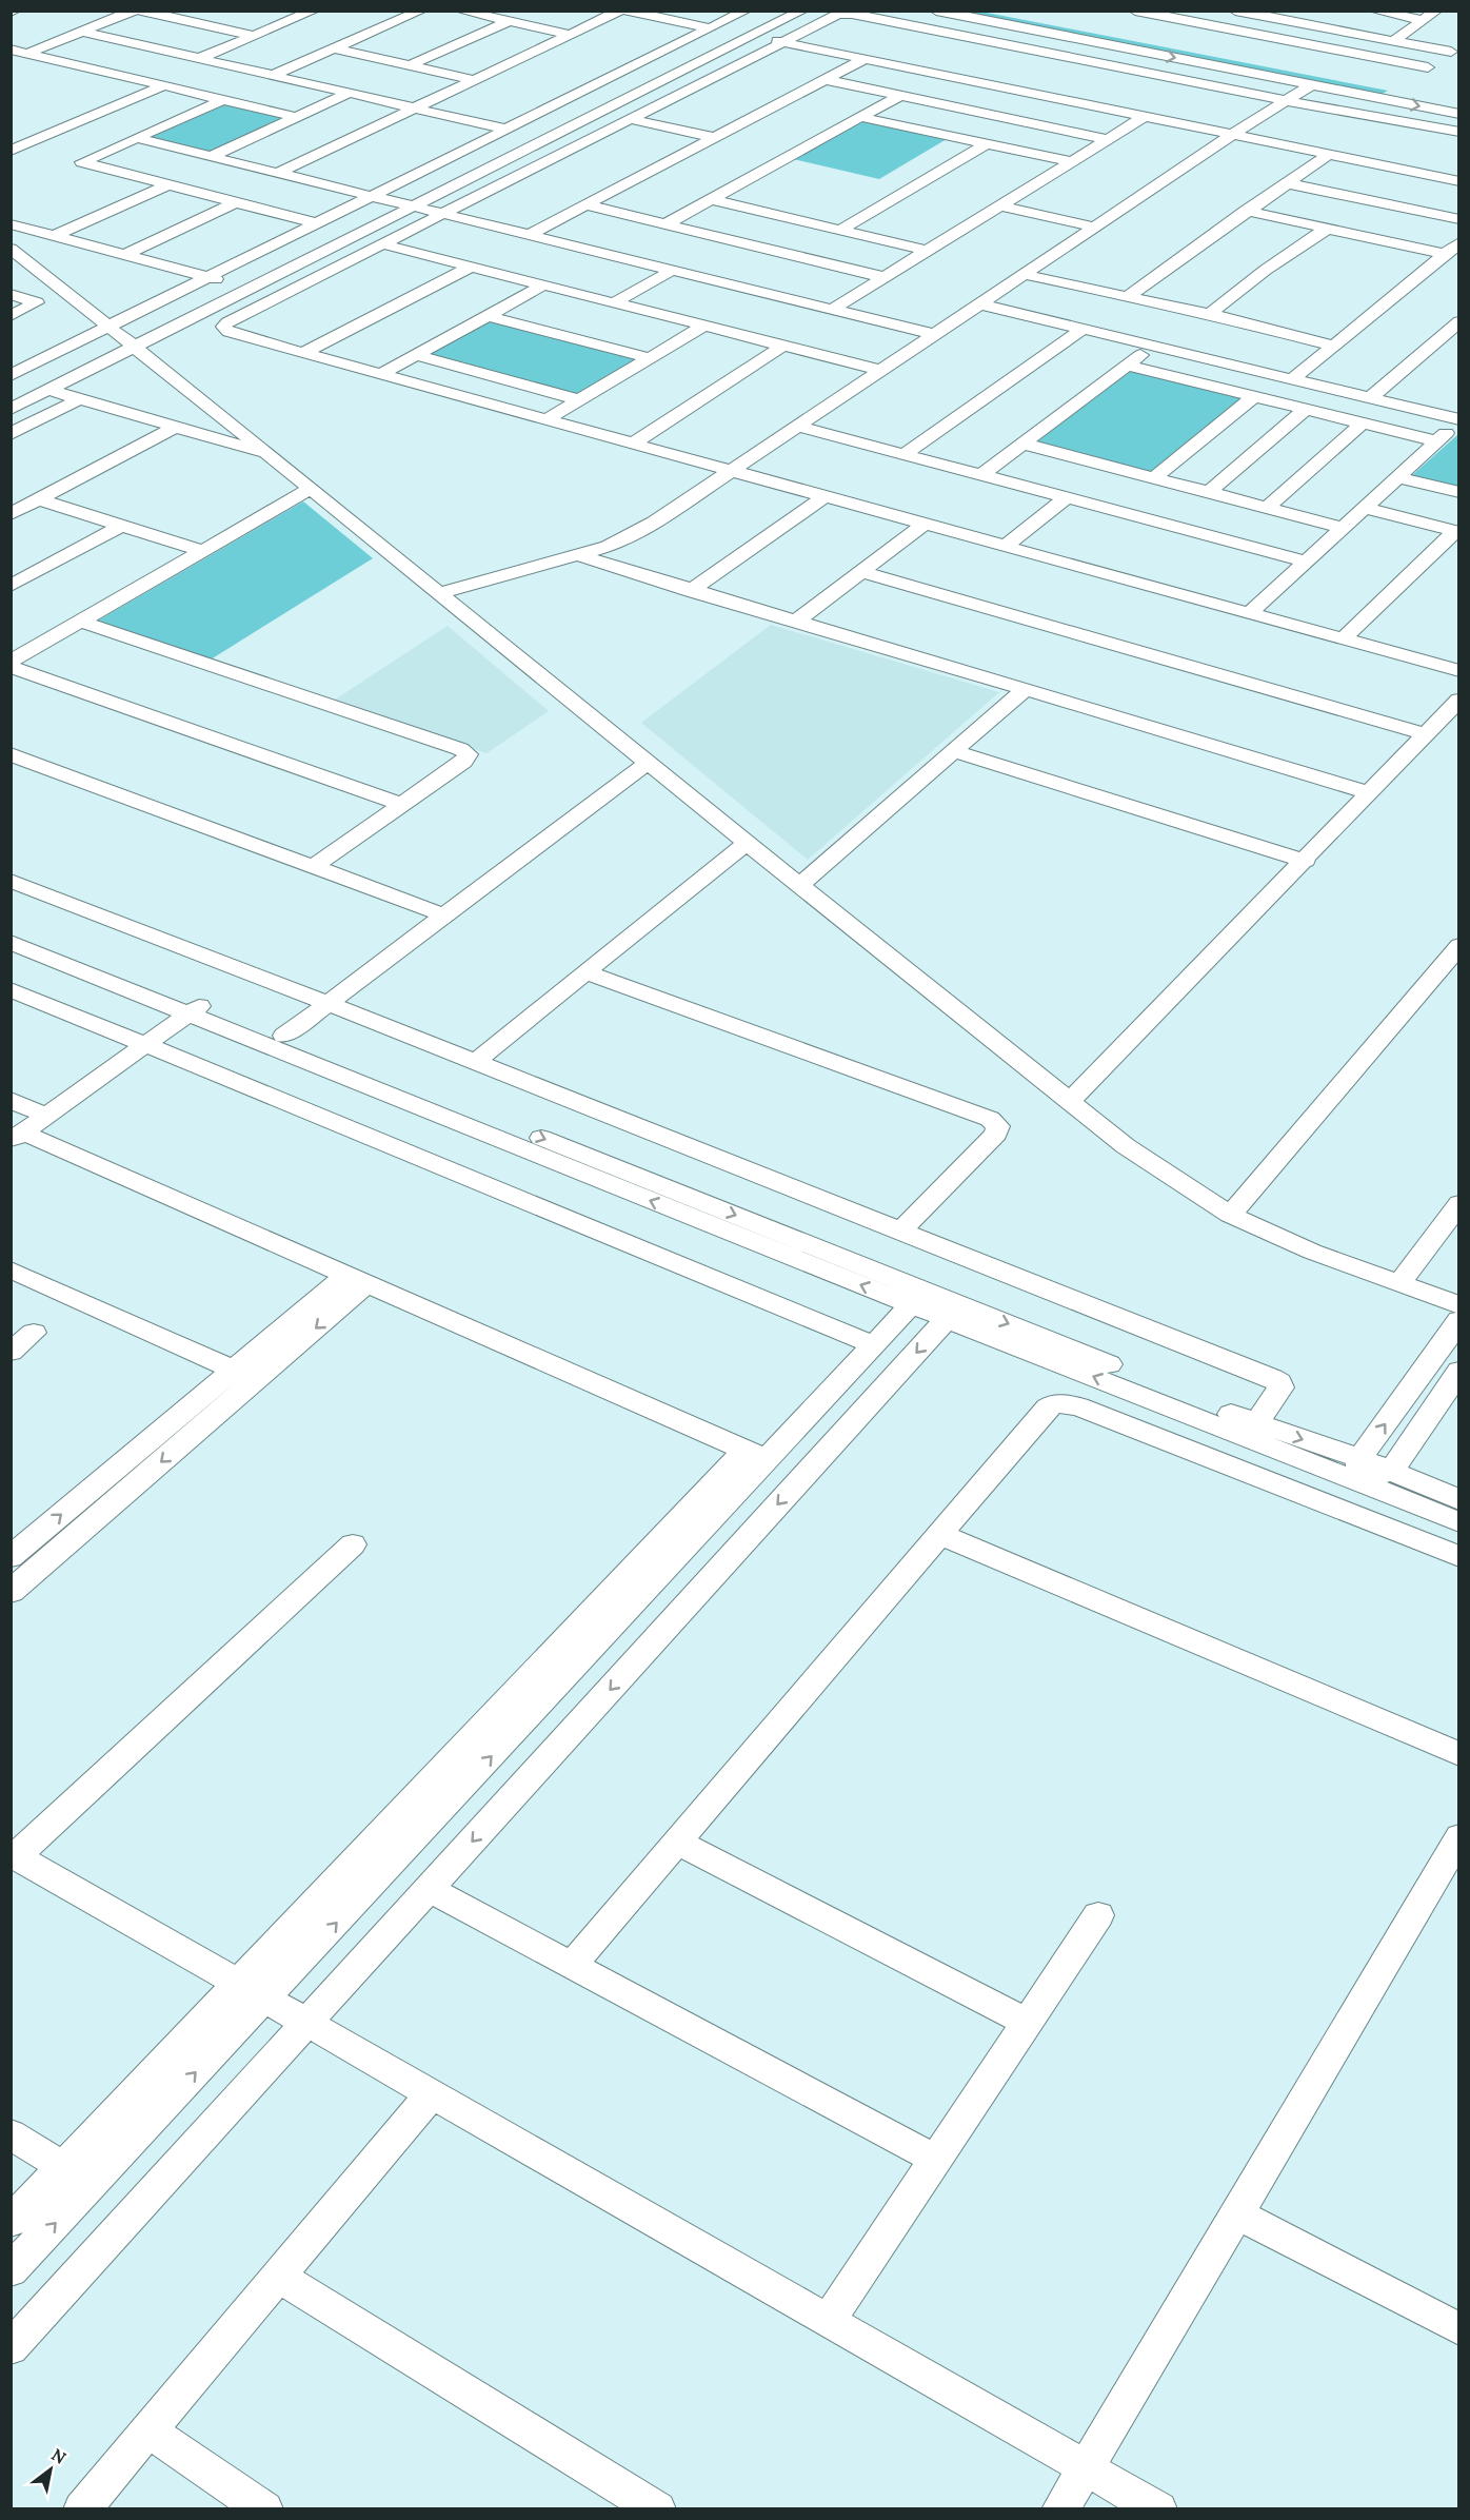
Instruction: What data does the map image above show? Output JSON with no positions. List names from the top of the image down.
{
  "north": "top right"
}
